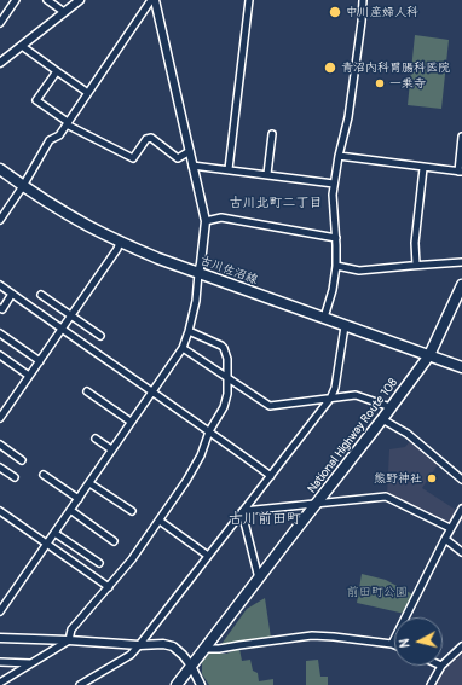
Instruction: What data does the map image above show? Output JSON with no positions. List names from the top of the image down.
{
  "streets": {
    "main road": ["古川佐沼線", "National Highway Route 108"]
  },
  "crossings": [
    ["古川佐沼線", "National Highway Route 108"]
  ],
  "districts": ["古川北町二丁目", "古川前田町"],
  "parks": ["前田町公園"],
  "places": [
    "中川産婦人科",
    "青沼内科胃腸科医院",
    "一乗寺",
    "熊野神社"
  ],
  "north": "left"
}
